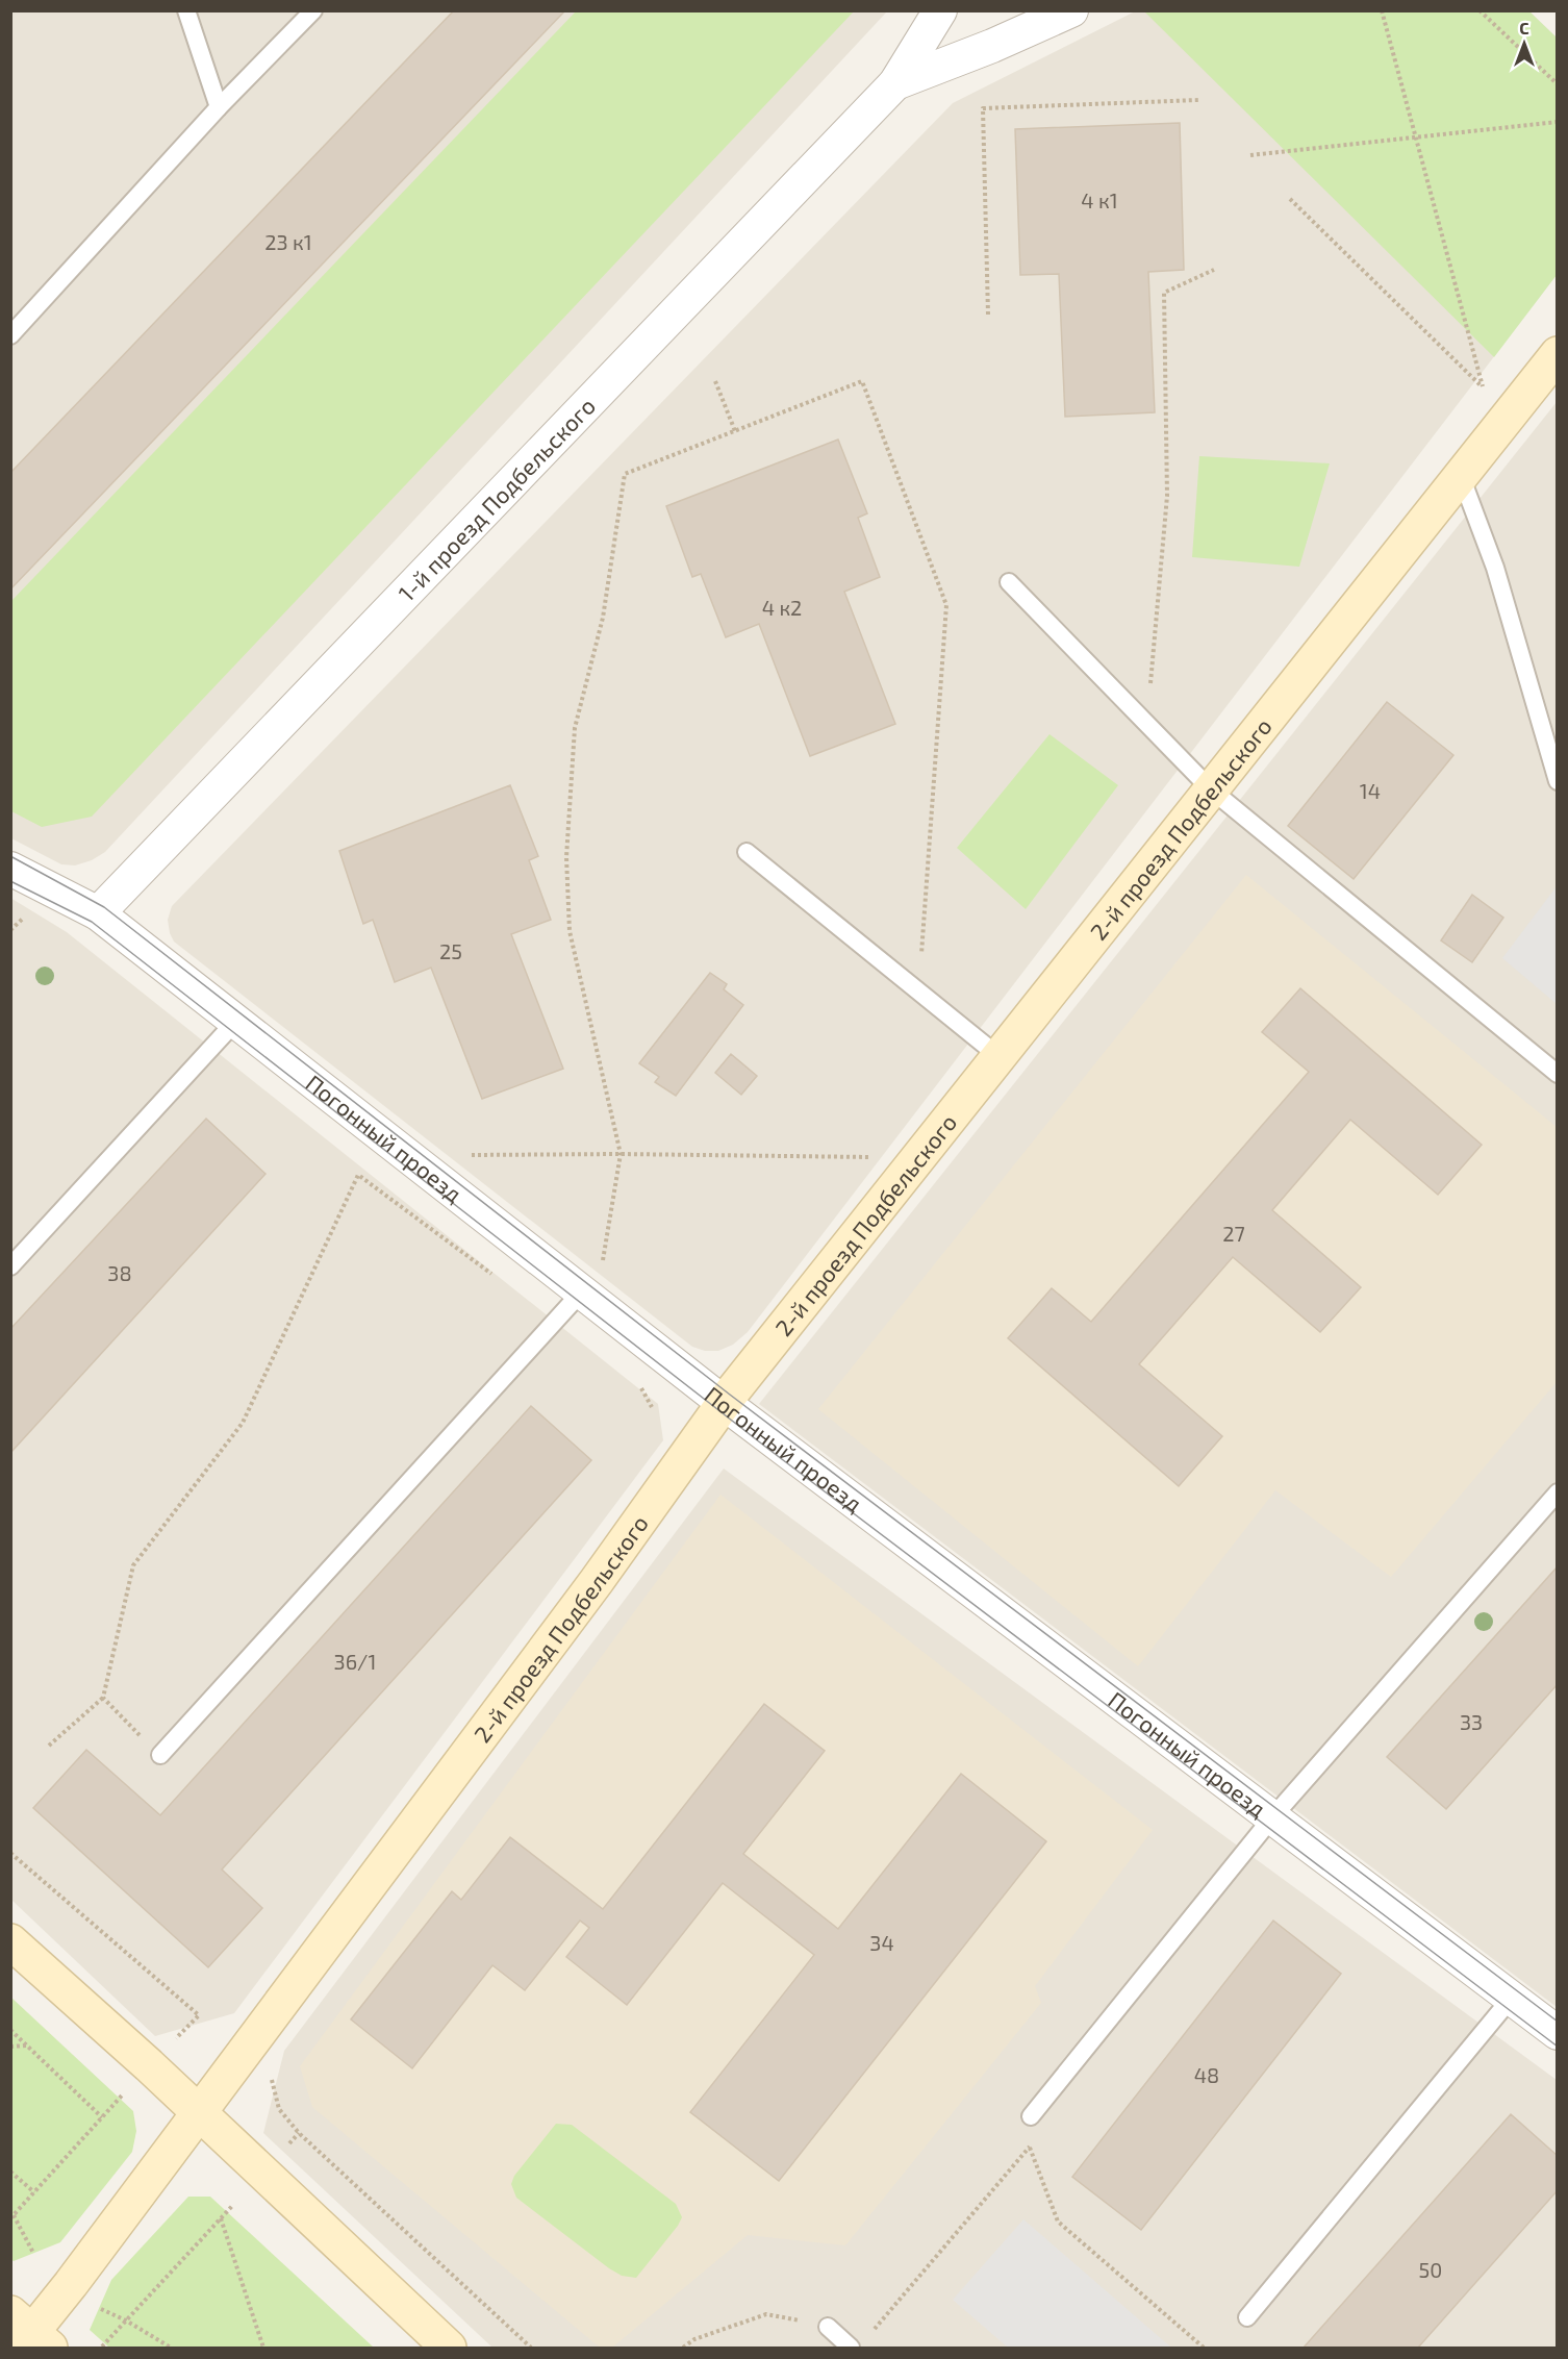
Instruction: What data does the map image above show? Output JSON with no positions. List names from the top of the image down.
{
  "streets": {
    "street": ["1-й проезд Подбельского", "2-й проезд Подбельского", "Погонный проезд"]
  },
  "crossings": [
    ["1-й проезд Подбельского", "Погонный проезд"],
    ["2-й проезд Подбельского", "Погонный проезд"]
  ],
  "house_numbers": [
    "4 к1",
    "23 к1",
    "4 к2",
    "14",
    "25",
    "27",
    "38",
    "36/1",
    "33",
    "34",
    "48",
    "50"
  ],
  "north": "top"
}
